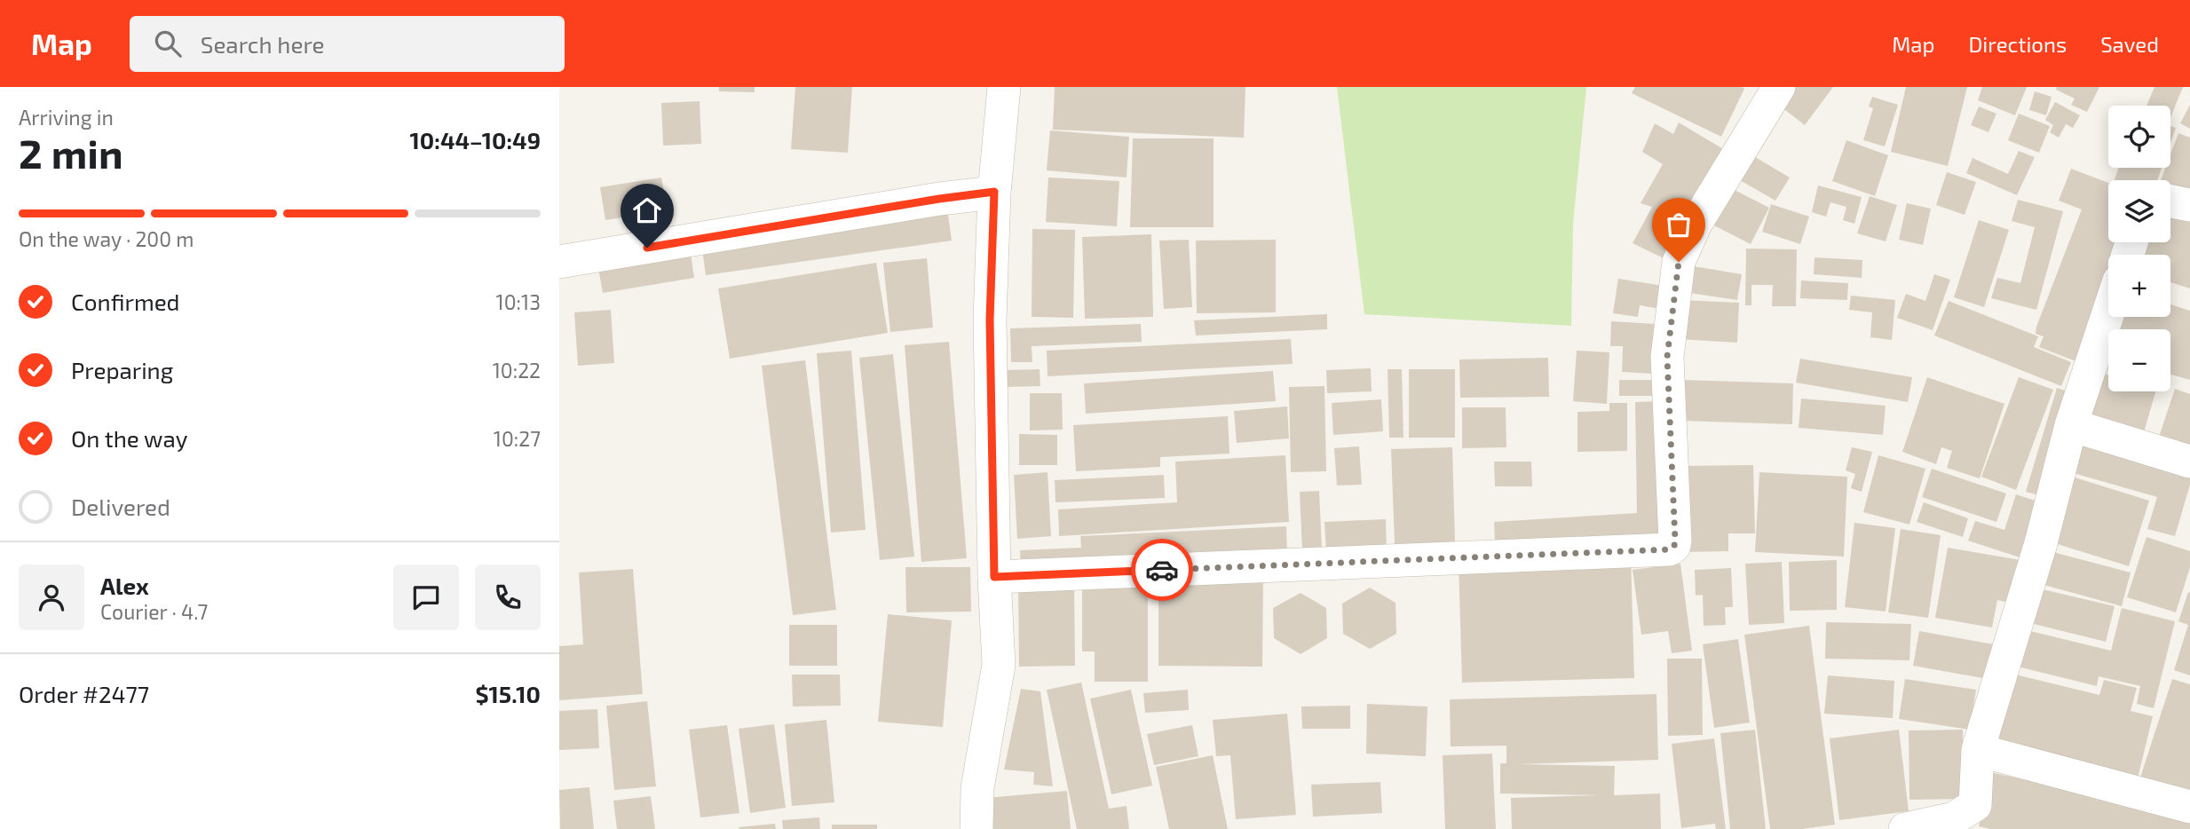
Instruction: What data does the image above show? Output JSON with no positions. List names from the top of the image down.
{
  "page": {
    "header": "Map",
    "search": "Search here",
    "nav": ["Map", "Directions", "Saved"],
    "heading": ["2 min", "Arriving in", "10:44–10:49"],
    "panel": [
      "Alex",
      "Courier · 4.7",
      "Order #2477",
      "$15.10"
    ],
    "map_buttons": ["+", "−"],
    "bar": "On the way · 200 m",
    "list": [
      ["Confirmed", "10:13"],
      ["Preparing", "10:22"],
      ["On the way", "10:27"],
      "Delivered"
    ]
  }
}
